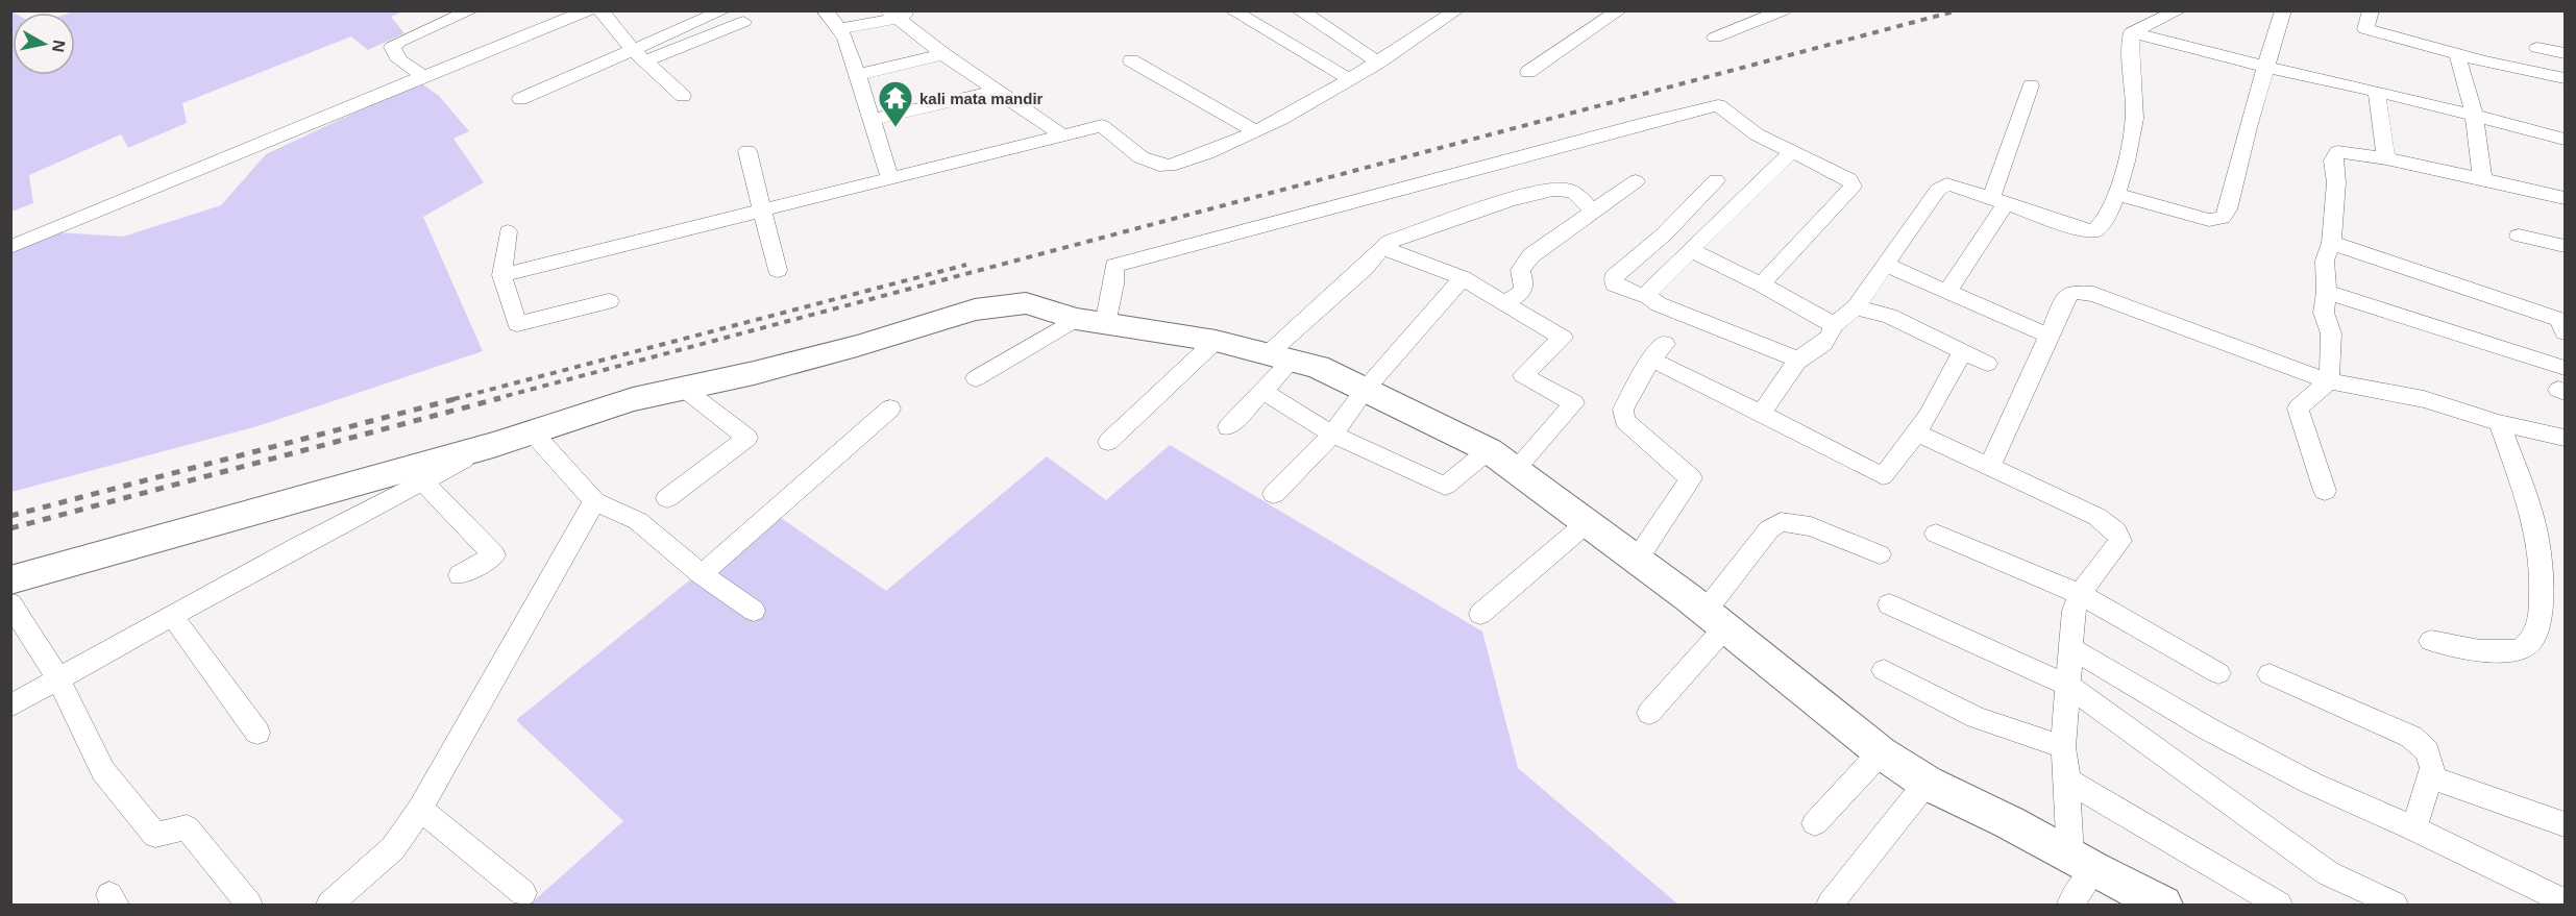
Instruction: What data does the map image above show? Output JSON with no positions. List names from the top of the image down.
{
  "places": {
    "temple": ["kali mata mandir"]
  },
  "north": "right"
}
